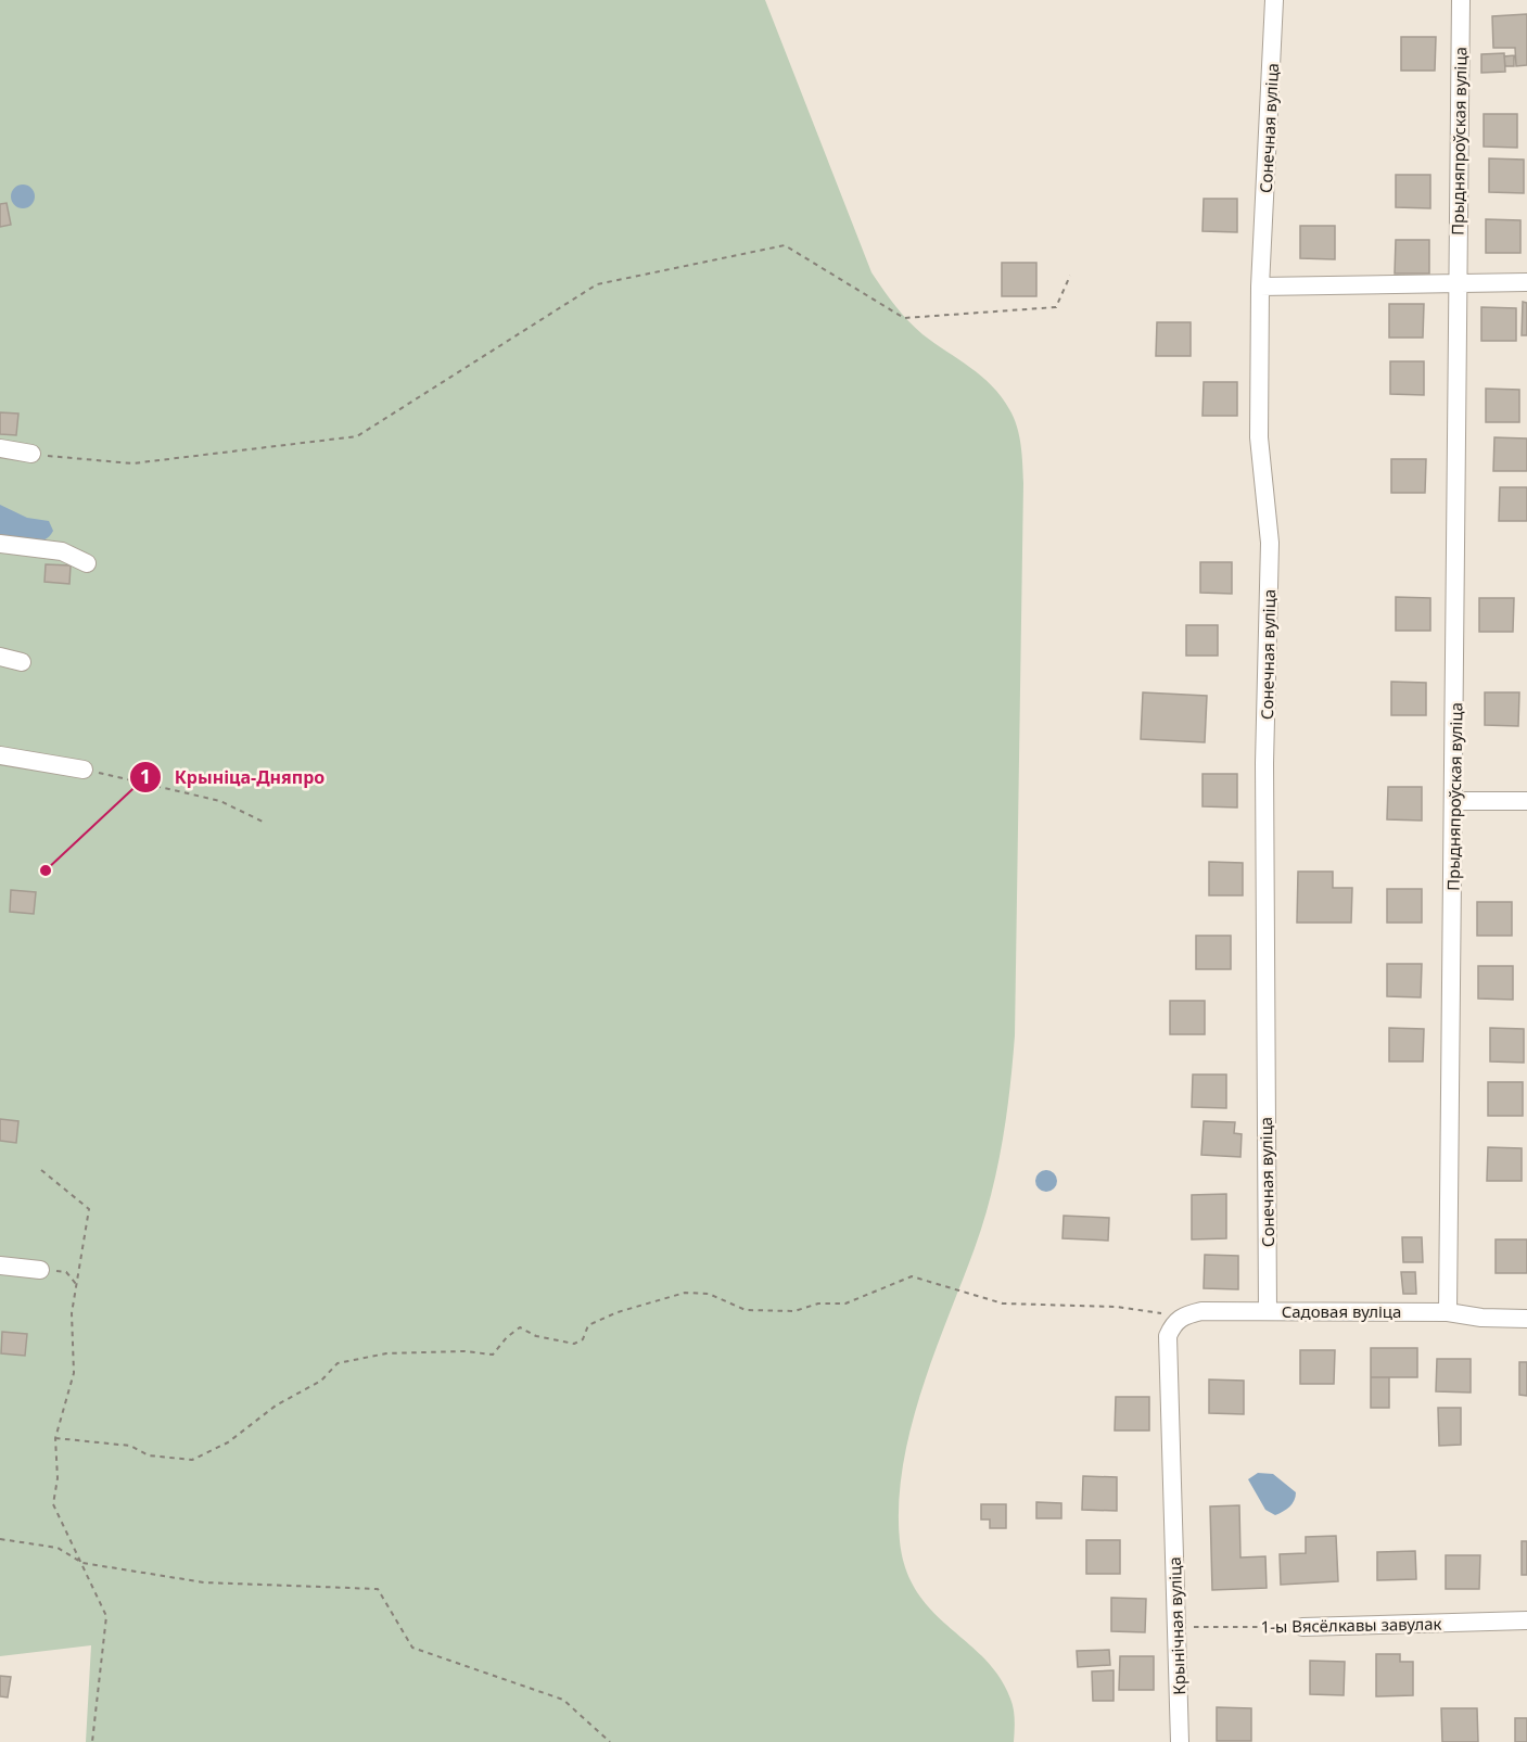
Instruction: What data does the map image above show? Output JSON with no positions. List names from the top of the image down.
{
  "streets": {
    "street": [
      "Сонечная вуліца",
      "Прыдняпроўская вуліца",
      "Садовая вуліца",
      "1-ы Вясёлкавы завулак",
      "Крынічная вуліца"
    ]
  },
  "crossings": [
    ["Сонечная вуліца", "Садовая вуліца"],
    ["Прыдняпроўская вуліца", "Садовая вуліца"],
    ["Садовая вуліца", "Крынічная вуліца"],
    ["1-ы Вясёлкавы завулак", "Крынічная вуліца"]
  ],
  "places": ["Крыніца-Дняпро"]
}
